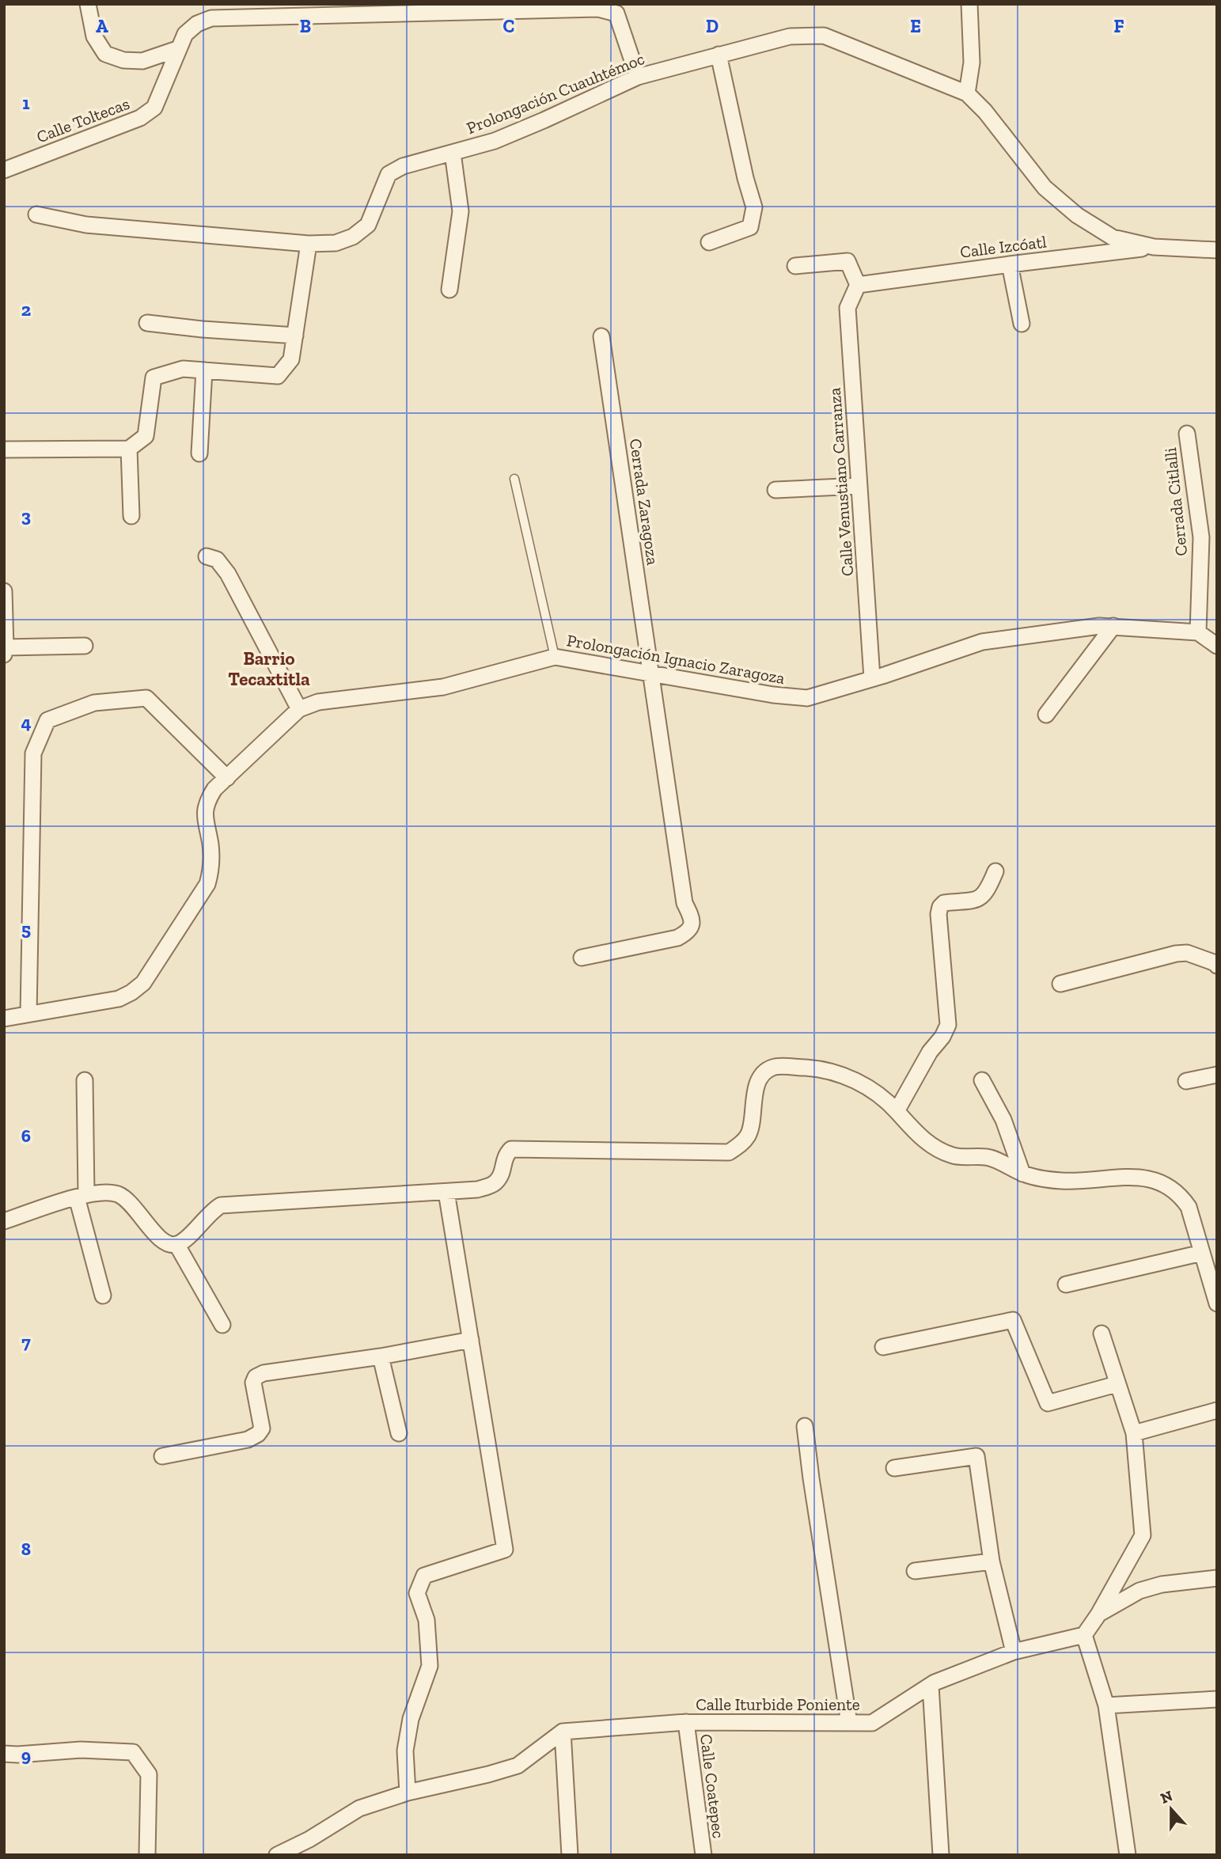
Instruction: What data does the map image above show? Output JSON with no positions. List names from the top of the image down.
{
  "streets": {
    "street": [
      "Prolongación Cuauhtémoc",
      "Calle Toltecas",
      "Calle Izcóatl",
      "Calle Venustiano Carranza",
      "Cerrada Zaragoza",
      "Cerrada Citlalli",
      "Prolongación Ignacio Zaragoza",
      "Calle Iturbide Poniente",
      "Calle Coatepec"
    ]
  },
  "crossings": [
    ["Prolongación Cuauhtémoc", "Calle Toltecas"],
    ["Prolongación Cuauhtémoc", "Calle Izcóatl"],
    ["Calle Izcóatl", "Calle Venustiano Carranza"],
    ["Calle Venustiano Carranza", "Prolongación Ignacio Zaragoza"],
    ["Cerrada Zaragoza", "Prolongación Ignacio Zaragoza"],
    ["Cerrada Citlalli", "Prolongación Ignacio Zaragoza"],
    ["Calle Iturbide Poniente", "Calle Coatepec"]
  ],
  "districts": ["Barrio Tecaxtitla"],
  "north": "top",
  "grid": {
    "columns": [
      "A",
      "B",
      "C",
      "D",
      "E",
      "F"
    ],
    "rows": [
      "1",
      "2",
      "3",
      "4",
      "5",
      "6",
      "7",
      "8",
      "9"
    ]
  }
}
